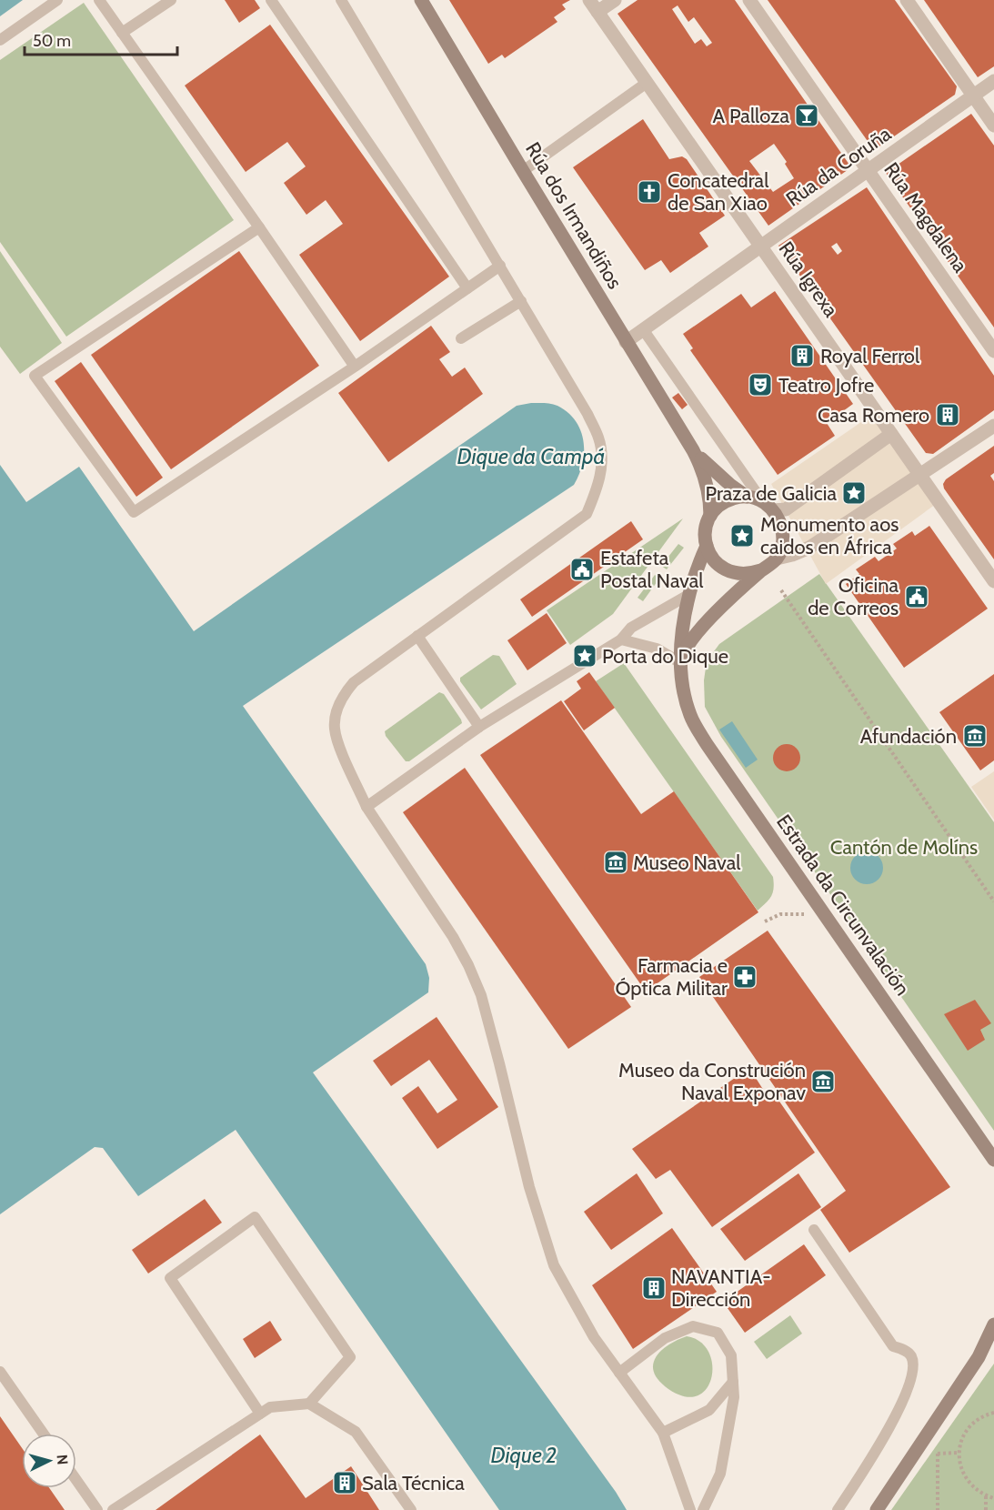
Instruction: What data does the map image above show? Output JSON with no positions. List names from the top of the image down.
{
  "streets": {
    "main road": ["Rúa dos Irmandiños", "Estrada da Circunvalación"],
    "street": ["Rúa da Coruña", "Rúa Magdalena", "Rúa Igrexa"]
  },
  "crossings": [
    ["Rúa da Coruña", "Rúa dos Irmandiños"],
    ["Rúa da Coruña", "Rúa Magdalena"],
    ["Rúa da Coruña", "Rúa Igrexa"],
    ["Rúa dos Irmandiños", "Estrada da Circunvalación"]
  ],
  "water": ["Dique da Campá", "Dique 2"],
  "parks": ["Cantón de Molíns"],
  "places": {
    "bar": ["A Palloza"],
    "church": ["Concatedral de San Xiao"],
    "building": [
      "Royal Ferrol",
      "Casa Romero",
      "NAVANTIA- Dirección",
      "Sala Técnica"
    ],
    "theatre": ["Teatro Jofre"],
    "place": ["Praza de Galicia", "Monumento aos caidos en África", "Porta do Dique"],
    "public building": ["Estafeta Postal Naval", "Oficina de Correos"],
    "museum": ["Afundación", "Museo Naval", "Museo da Construción Naval Exponav"],
    "pharmacy": ["Farmacia e Óptica Militar"]
  },
  "scale_bar": "50 m",
  "north": "right"
}
